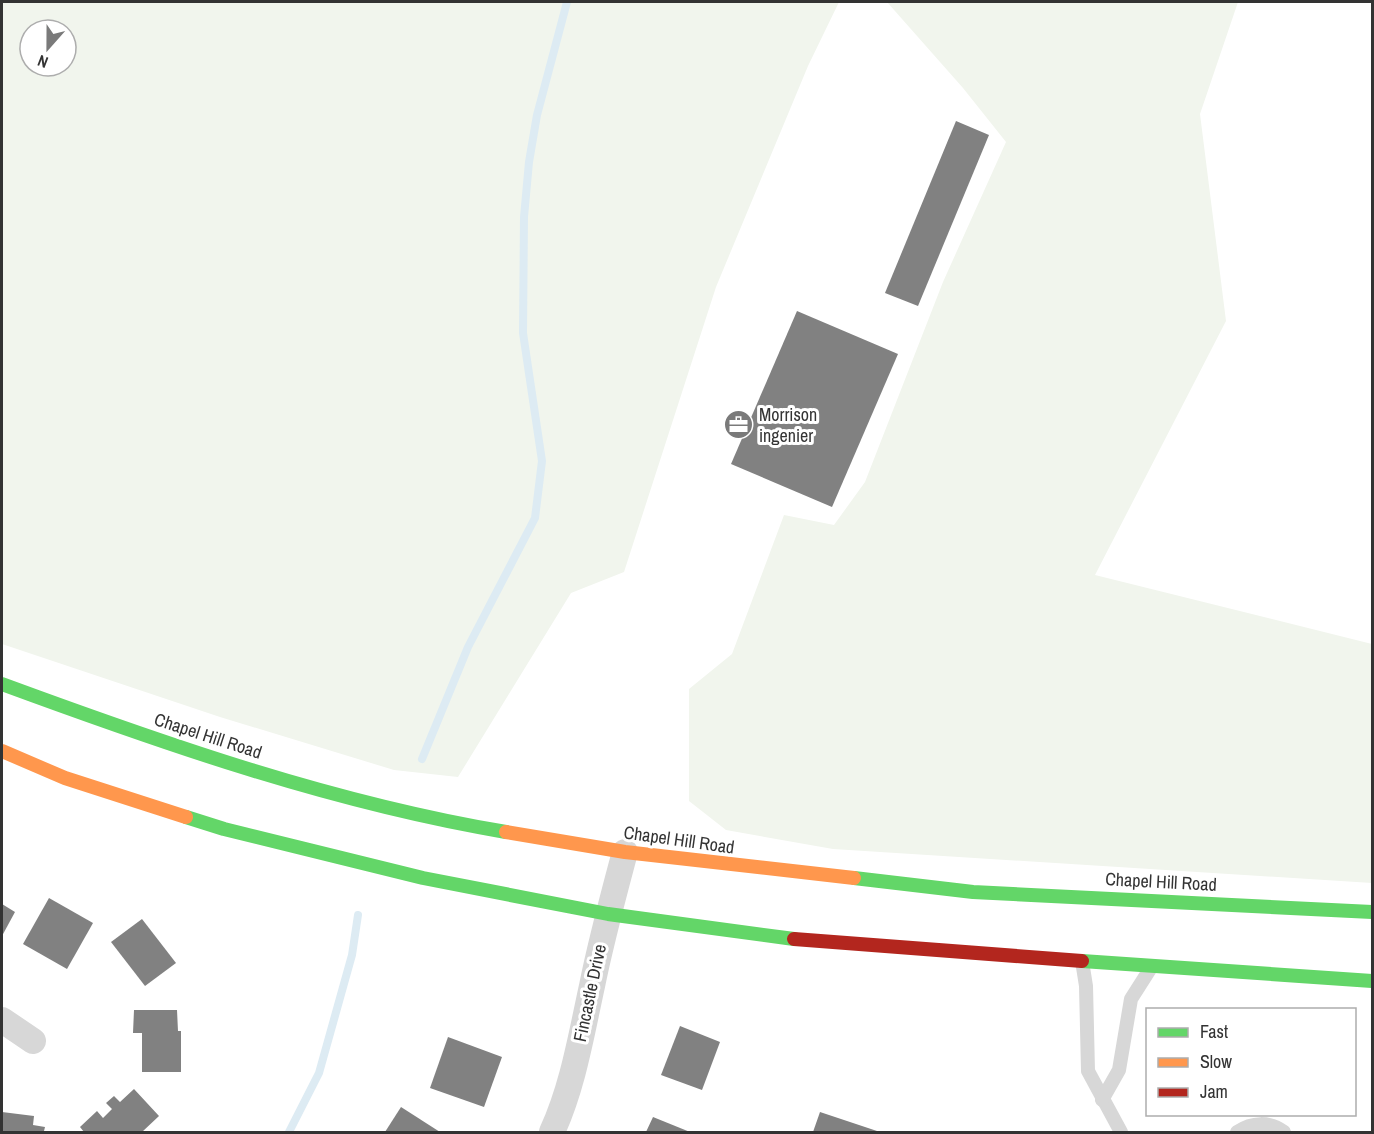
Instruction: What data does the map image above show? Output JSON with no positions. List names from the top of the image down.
{
  "streets": {
    "main road": ["Chapel Hill Road"],
    "street": ["Fincastle Drive"]
  },
  "crossings": [
    ["Chapel Hill Road", "Fincastle Drive"]
  ],
  "places": {
    "office": ["Morrison ingenier"]
  },
  "legend": ["Fast", "Slow", "Jam"],
  "north": "bottom"
}
